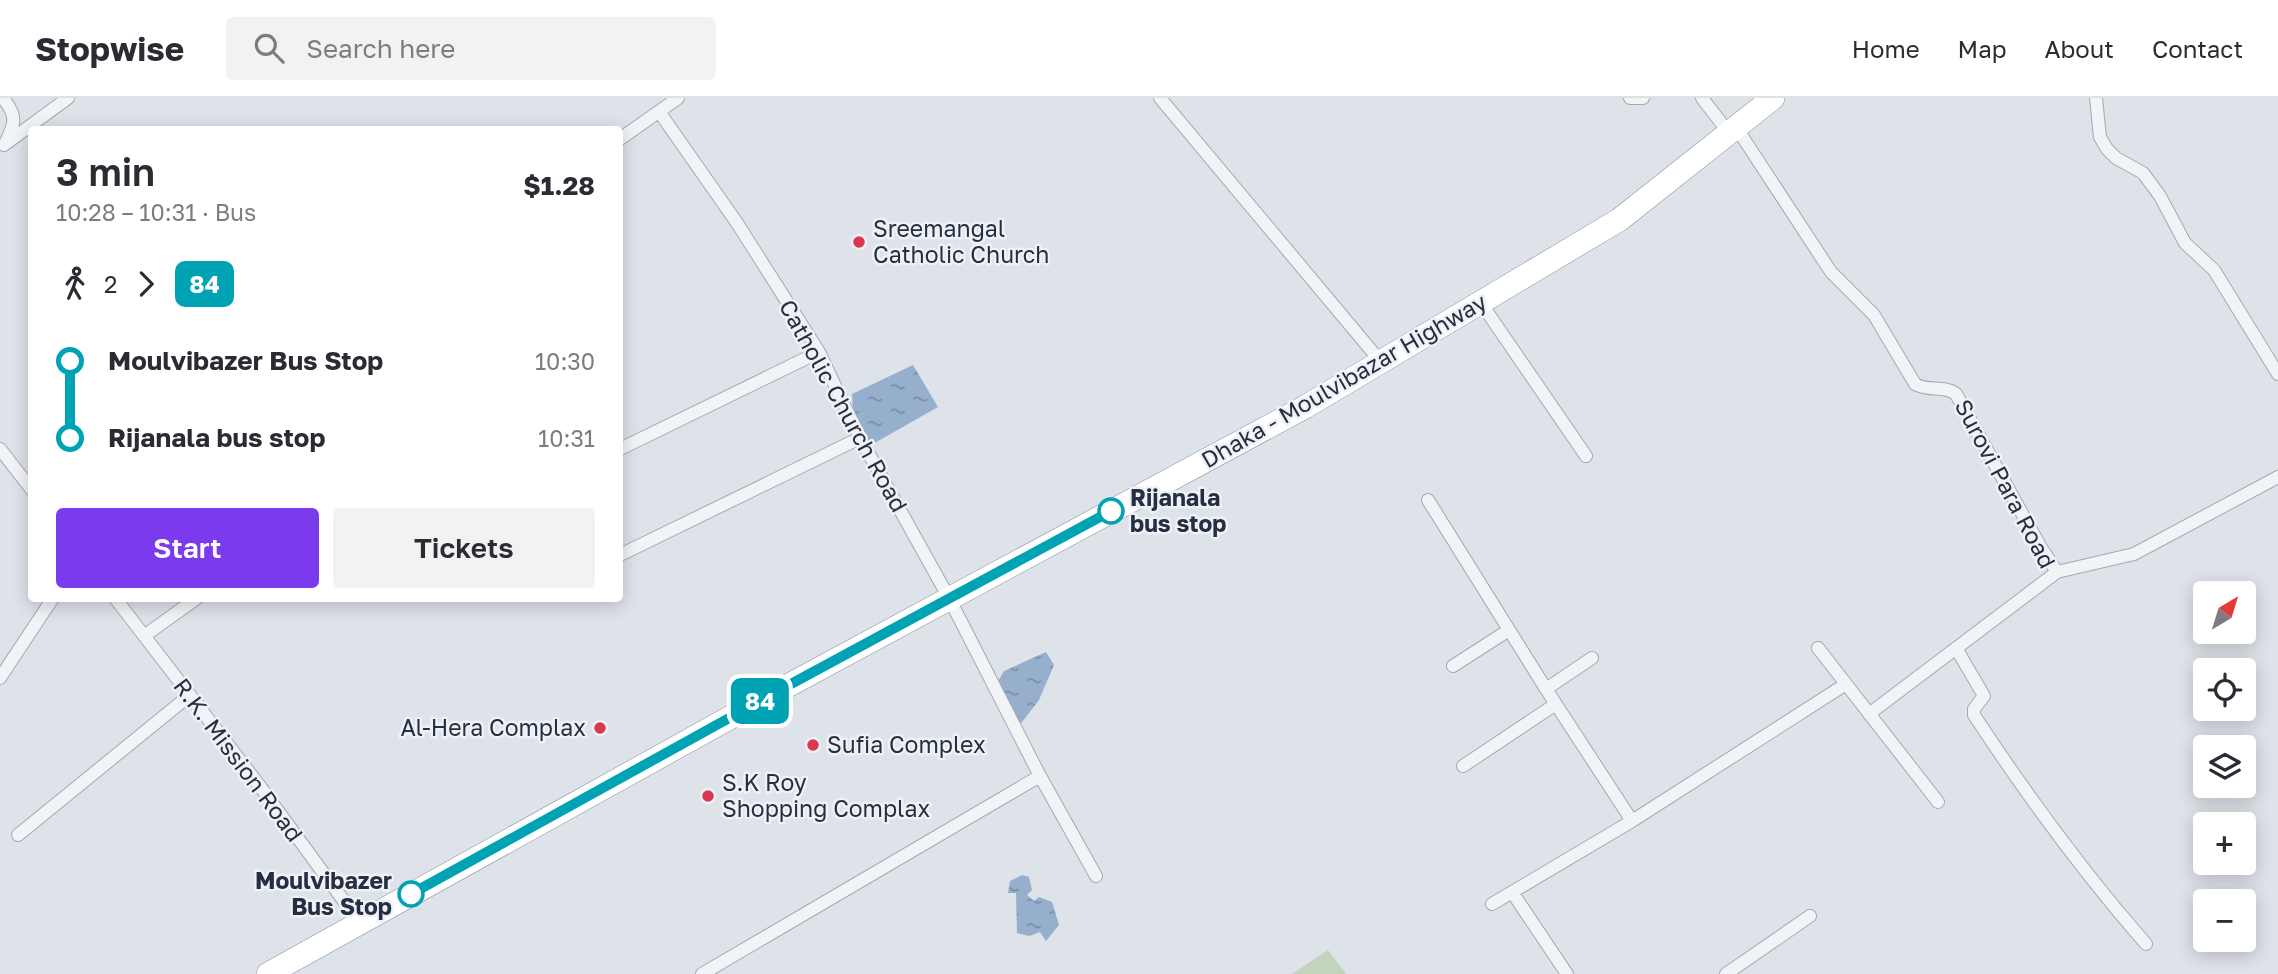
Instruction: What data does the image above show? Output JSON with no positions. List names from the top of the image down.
{
  "streets": {
    "highway": ["Dhaka - Moulvibazar Highway"],
    "street": ["Catholic Church Road", "Surovi Para Road", "R.K. Mission Road"]
  },
  "crossings": [
    ["Dhaka - Moulvibazar Highway", "Catholic Church Road"],
    ["Dhaka - Moulvibazar Highway", "Surovi Para Road"],
    ["Dhaka - Moulvibazar Highway", "R.K. Mission Road"]
  ],
  "places": [
    "Sreemangal Catholic Church",
    "Rijanala bus stop",
    "Al-Hera Complax",
    "Sufia Complex",
    "S.K Roy Shopping Complax",
    "Moulvibazer Bus Stop"
  ],
  "lines": ["bus line 84"],
  "north": "top right",
  "page": {
    "header": "Stopwise",
    "search": "Search here",
    "nav": [
      "Home",
      "Map",
      "About",
      "Contact"
    ],
    "on_map": "84",
    "heading": ["3 min", "10:28 – 10:31 · Bus", "$1.28"],
    "legs": ["2", "84"],
    "list": [
      {
        "name": "Moulvibazer Bus Stop",
        "value": "10:30"
      },
      {
        "name": "Rijanala bus stop",
        "value": "10:31"
      }
    ],
    "buttons": ["Start", "Tickets"],
    "map_buttons": ["+", "−"]
  }
}
